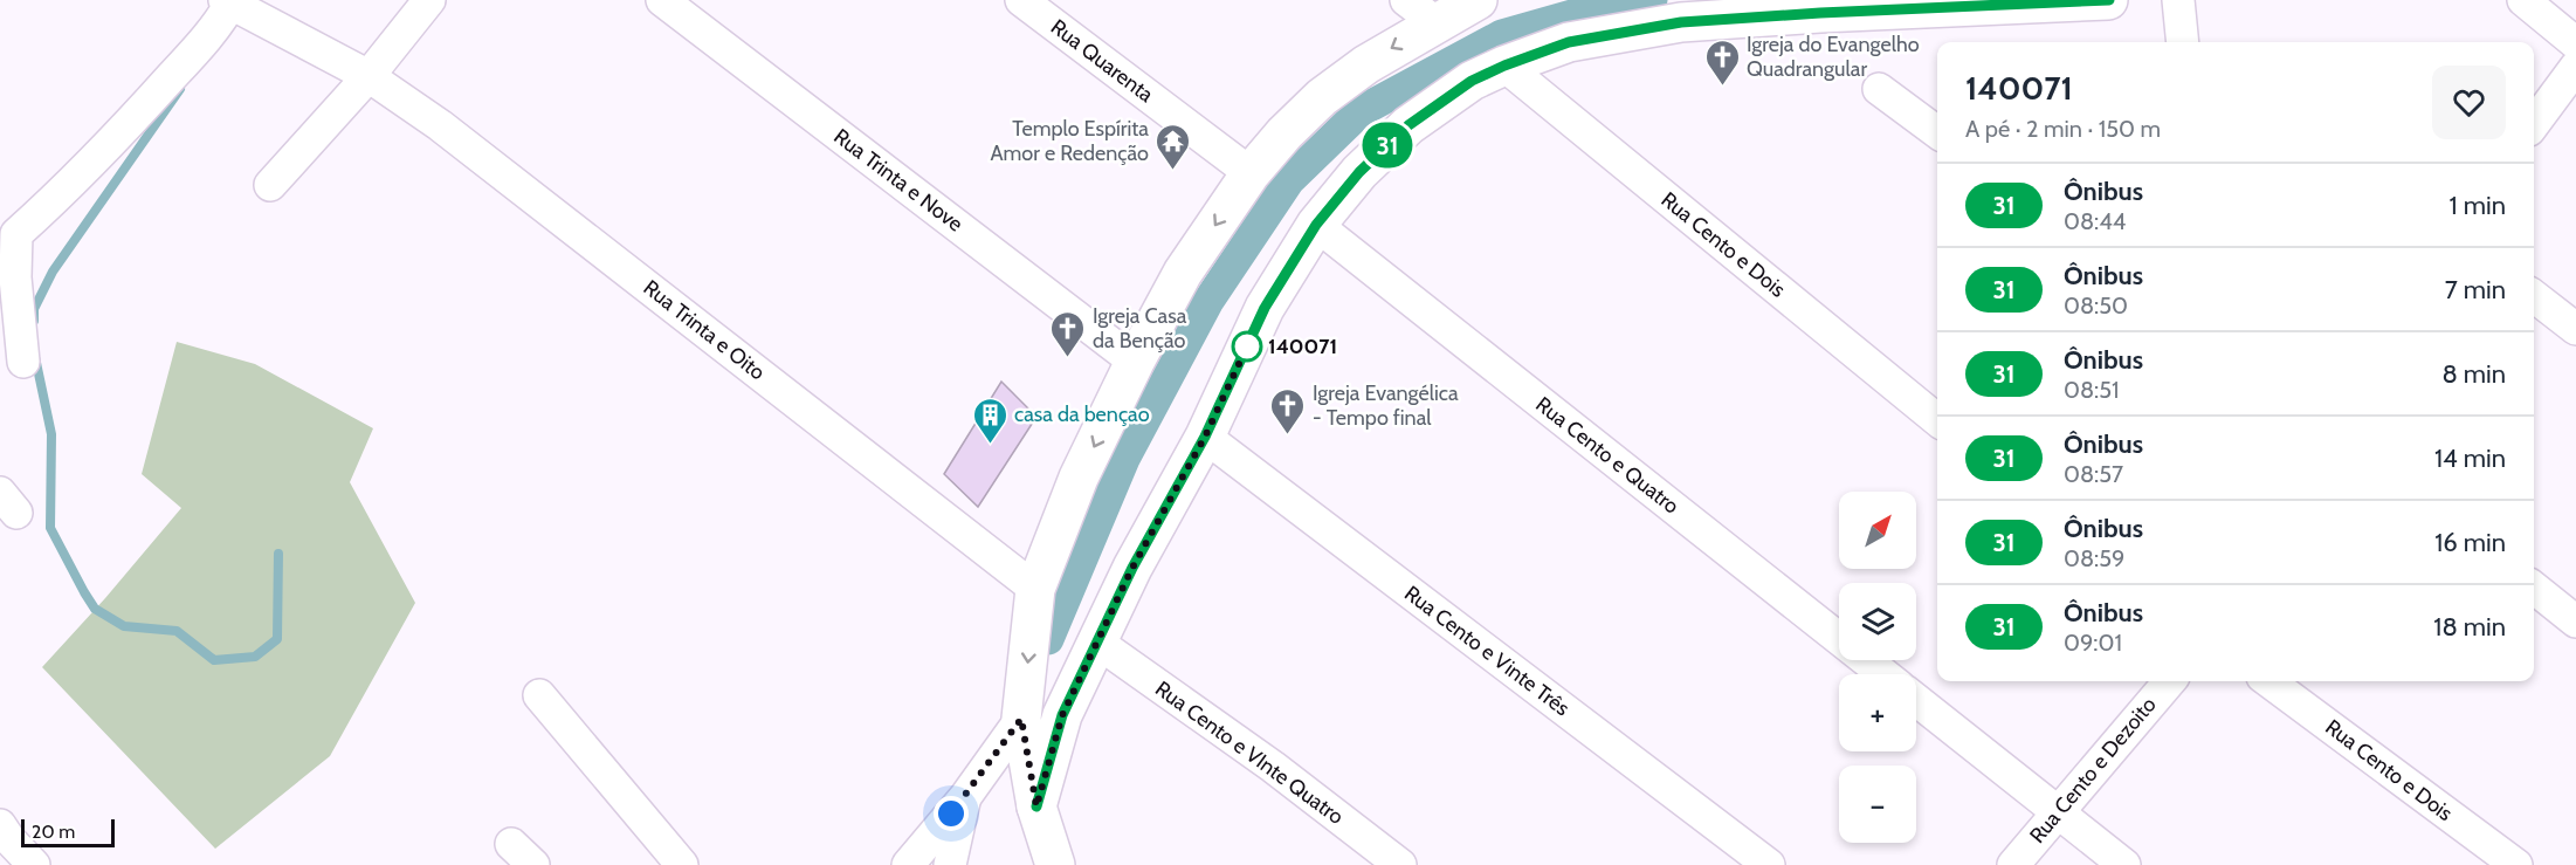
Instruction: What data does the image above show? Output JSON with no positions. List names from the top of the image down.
{
  "streets": {
    "street": [
      "Rua Quarenta",
      "Rua Trinta e Nove",
      "Rua Cento e Dois",
      "Rua Trinta e Oito",
      "Rua Cento e Quatro",
      "Rua Cento e Vinte Três",
      "Rua Cento e VInte Quatro",
      "Rua Cento e Dezoito"
    ]
  },
  "places": {
    "church": ["Igreja do Evangelho Quadrangular", "Igreja Casa da Benção", "Igreja Evangélica - Tempo final"],
    "temple": ["Templo Espírita Amor e Redenção"],
    "other": ["140071"],
    "building": ["casa da bençao"]
  },
  "lines": ["bus line 31"],
  "scale_bar": "20 m",
  "north": "top right",
  "page": {
    "on_map": "31",
    "heading": ["140071", "A pé · 2 min · 150 m"],
    "list": [
      {
        "mark": "31",
        "name": "Ônibus",
        "note": "08:44",
        "value": "1 min"
      },
      {
        "mark": "31",
        "name": "Ônibus",
        "note": "08:50",
        "value": "7 min"
      },
      {
        "mark": "31",
        "name": "Ônibus",
        "note": "08:51",
        "value": "8 min"
      },
      {
        "mark": "31",
        "name": "Ônibus",
        "note": "08:57",
        "value": "14 min"
      },
      {
        "mark": "31",
        "name": "Ônibus",
        "note": "08:59",
        "value": "16 min"
      },
      {
        "mark": "31",
        "name": "Ônibus",
        "note": "09:01",
        "value": "18 min"
      }
    ],
    "map_buttons": ["+", "−"],
    "scale": "20 m"
  }
}
